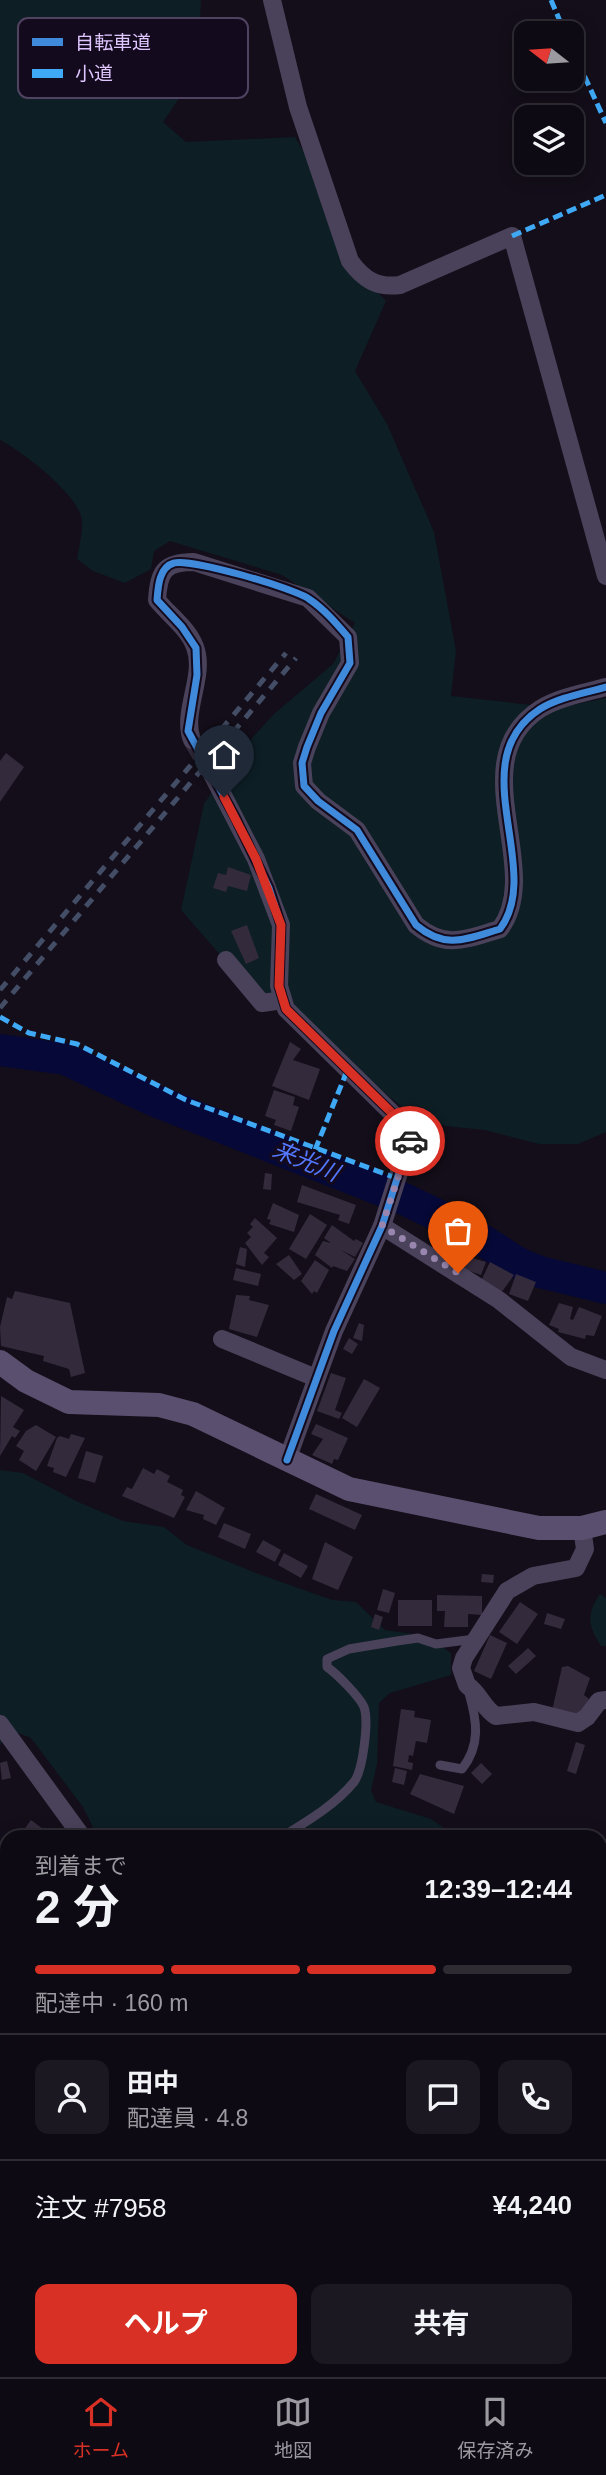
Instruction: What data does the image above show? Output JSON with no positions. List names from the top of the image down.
{
  "water": ["来光川"],
  "legend": ["自転車道", "小道"],
  "north": "left",
  "page": {
    "heading": ["2 分", "到着まで", "12:39–12:44"],
    "panel": [
      "田中",
      "配達員 · 4.8",
      "注文 #7958",
      "¥4,240"
    ],
    "bar": "配達中 · 160 m",
    "buttons": ["ヘルプ", "共有"],
    "tabs": ["ホーム", "地図", "保存済み"]
  }
}
